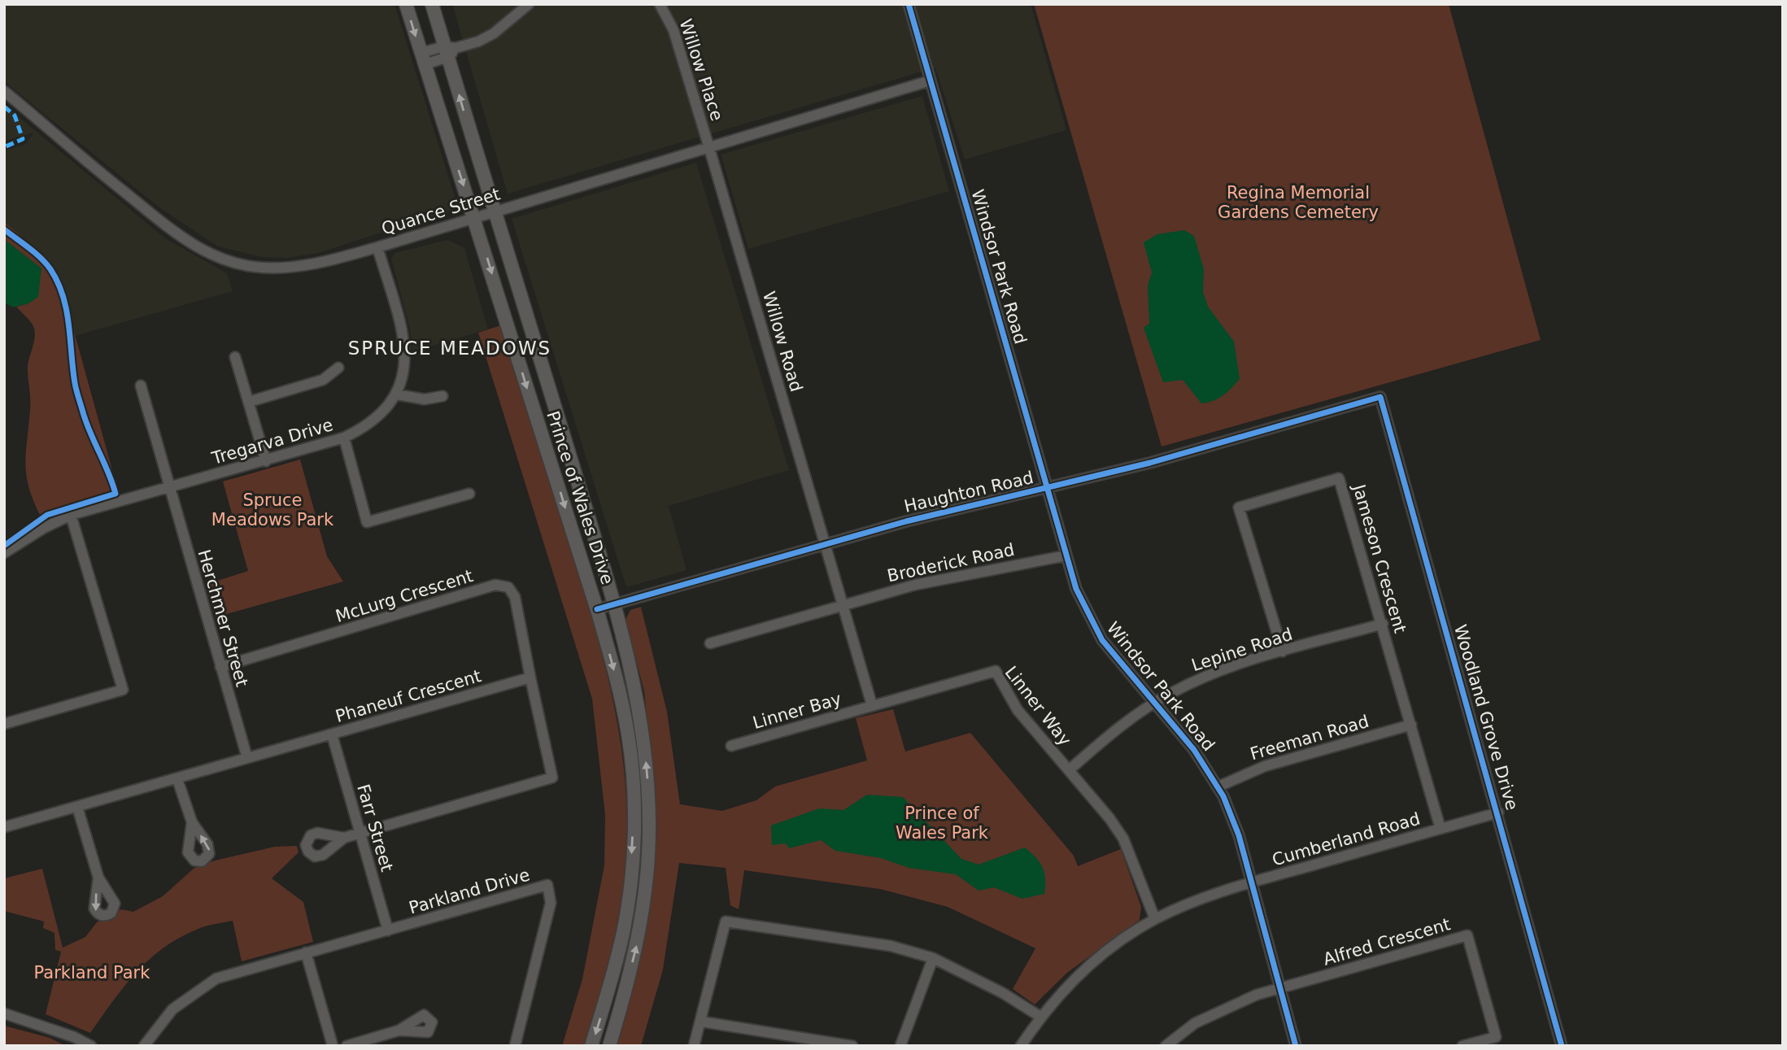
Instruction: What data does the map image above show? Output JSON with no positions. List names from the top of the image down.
{
  "streets": {
    "main road": ["Prince of Wales Drive"],
    "street": [
      "Willow Place",
      "Quance Street",
      "Windsor Park Road",
      "Willow Road",
      "Tregarva Drive",
      "Haughton Road",
      "Jameson Crescent",
      "Broderick Road",
      "McLurg Crescent",
      "Herchmer Street",
      "Lepine Road",
      "Phaneuf Crescent",
      "Linner Way",
      "Linner Bay",
      "Woodland Grove Drive",
      "Freeman Road",
      "Farr Street",
      "Cumberland Road",
      "Parkland Drive",
      "Alfred Crescent"
    ]
  },
  "crossings": [
    ["Willow Place", "Quance Street"],
    ["Willow Place", "Willow Road"],
    ["Quance Street", "Windsor Park Road"],
    ["Quance Street", "Willow Road"],
    ["Quance Street", "Tregarva Drive"],
    ["Quance Street", "Prince of Wales Drive"],
    ["Windsor Park Road", "Haughton Road"],
    ["Windsor Park Road", "Broderick Road"],
    ["Windsor Park Road", "Lepine Road"],
    ["Windsor Park Road", "Freeman Road"],
    ["Windsor Park Road", "Cumberland Road"],
    ["Windsor Park Road", "Alfred Crescent"],
    ["Willow Road", "Haughton Road"],
    ["Tregarva Drive", "Herchmer Street"],
    ["Haughton Road", "Prince of Wales Drive"],
    ["Haughton Road", "Woodland Grove Drive"],
    ["Jameson Crescent", "Lepine Road"],
    ["Jameson Crescent", "Freeman Road"],
    ["Jameson Crescent", "Cumberland Road"],
    ["McLurg Crescent", "Herchmer Street"],
    ["McLurg Crescent", "Phaneuf Crescent"],
    ["Herchmer Street", "Phaneuf Crescent"],
    ["Lepine Road", "Linner Way"],
    ["Phaneuf Crescent", "Farr Street"],
    ["Linner Way", "Linner Bay"],
    ["Linner Way", "Cumberland Road"],
    ["Woodland Grove Drive", "Cumberland Road"],
    ["Farr Street", "Parkland Drive"]
  ],
  "districts": ["SPRUCE MEADOWS"],
  "parks": [
    "Regina Memorial Gardens Cemetery",
    "Spruce Meadows Park",
    "Prince of Wales Park",
    "Parkland Park"
  ]
}
